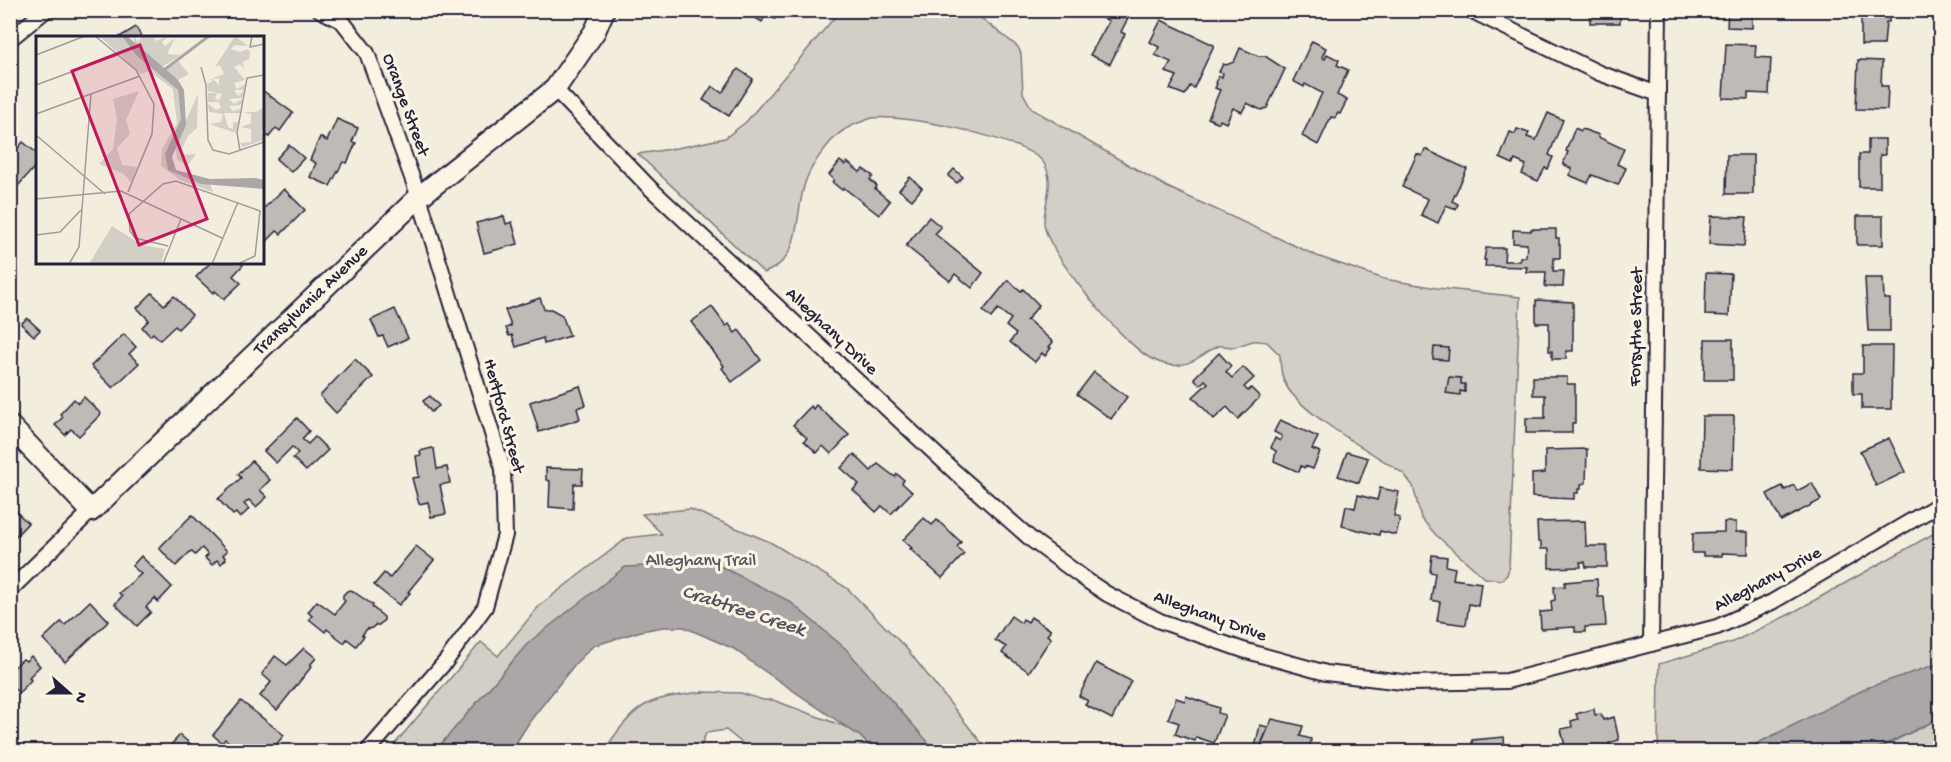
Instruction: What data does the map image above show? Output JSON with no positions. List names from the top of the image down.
{
  "streets": {
    "street": [
      "Orange Street",
      "Transylvania Avenue",
      "Forsythe Street",
      "Alleghany Drive",
      "Hertford Street"
    ]
  },
  "crossings": [
    ["Orange Street", "Transylvania Avenue"],
    ["Orange Street", "Hertford Street"],
    ["Transylvania Avenue", "Alleghany Drive"],
    ["Transylvania Avenue", "Hertford Street"],
    ["Forsythe Street", "Alleghany Drive"]
  ],
  "water": ["Crabtree Creek"],
  "parks": ["Alleghany Trail"],
  "north": "right"
}
